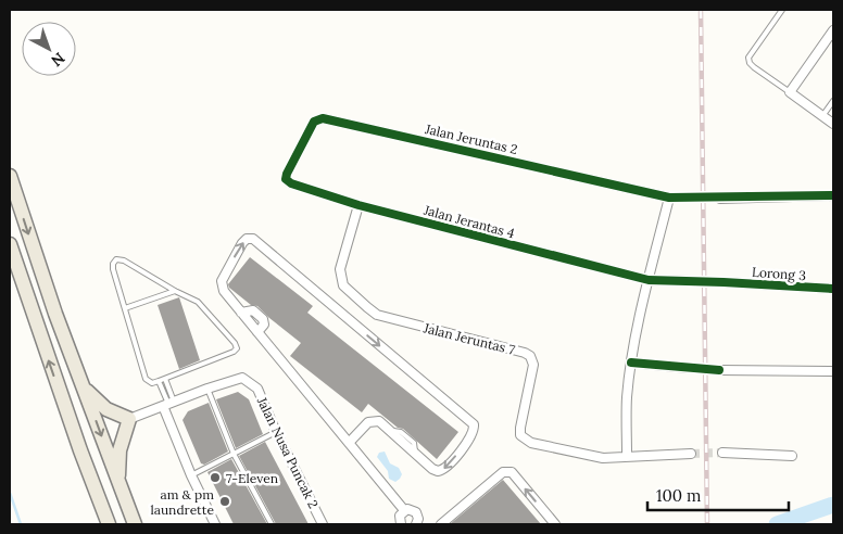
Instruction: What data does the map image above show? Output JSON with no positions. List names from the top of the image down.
{
  "streets": {
    "street": [
      "Jalan Jeruntas 2",
      "Jalan Jerantas 4",
      "Lorong 3",
      "Jalan Jeruntas 7",
      "Jalan Nusa Puncak 2"
    ]
  },
  "crossings": [
    ["Jalan Jeruntas 2", "Jalan Jerantas 4"],
    ["Jalan Jerantas 4", "Jalan Jeruntas 7"]
  ],
  "places": ["7-Eleven", "am & pm laundrette"],
  "scale_bar": "100 m",
  "north": "bottom right"
}
